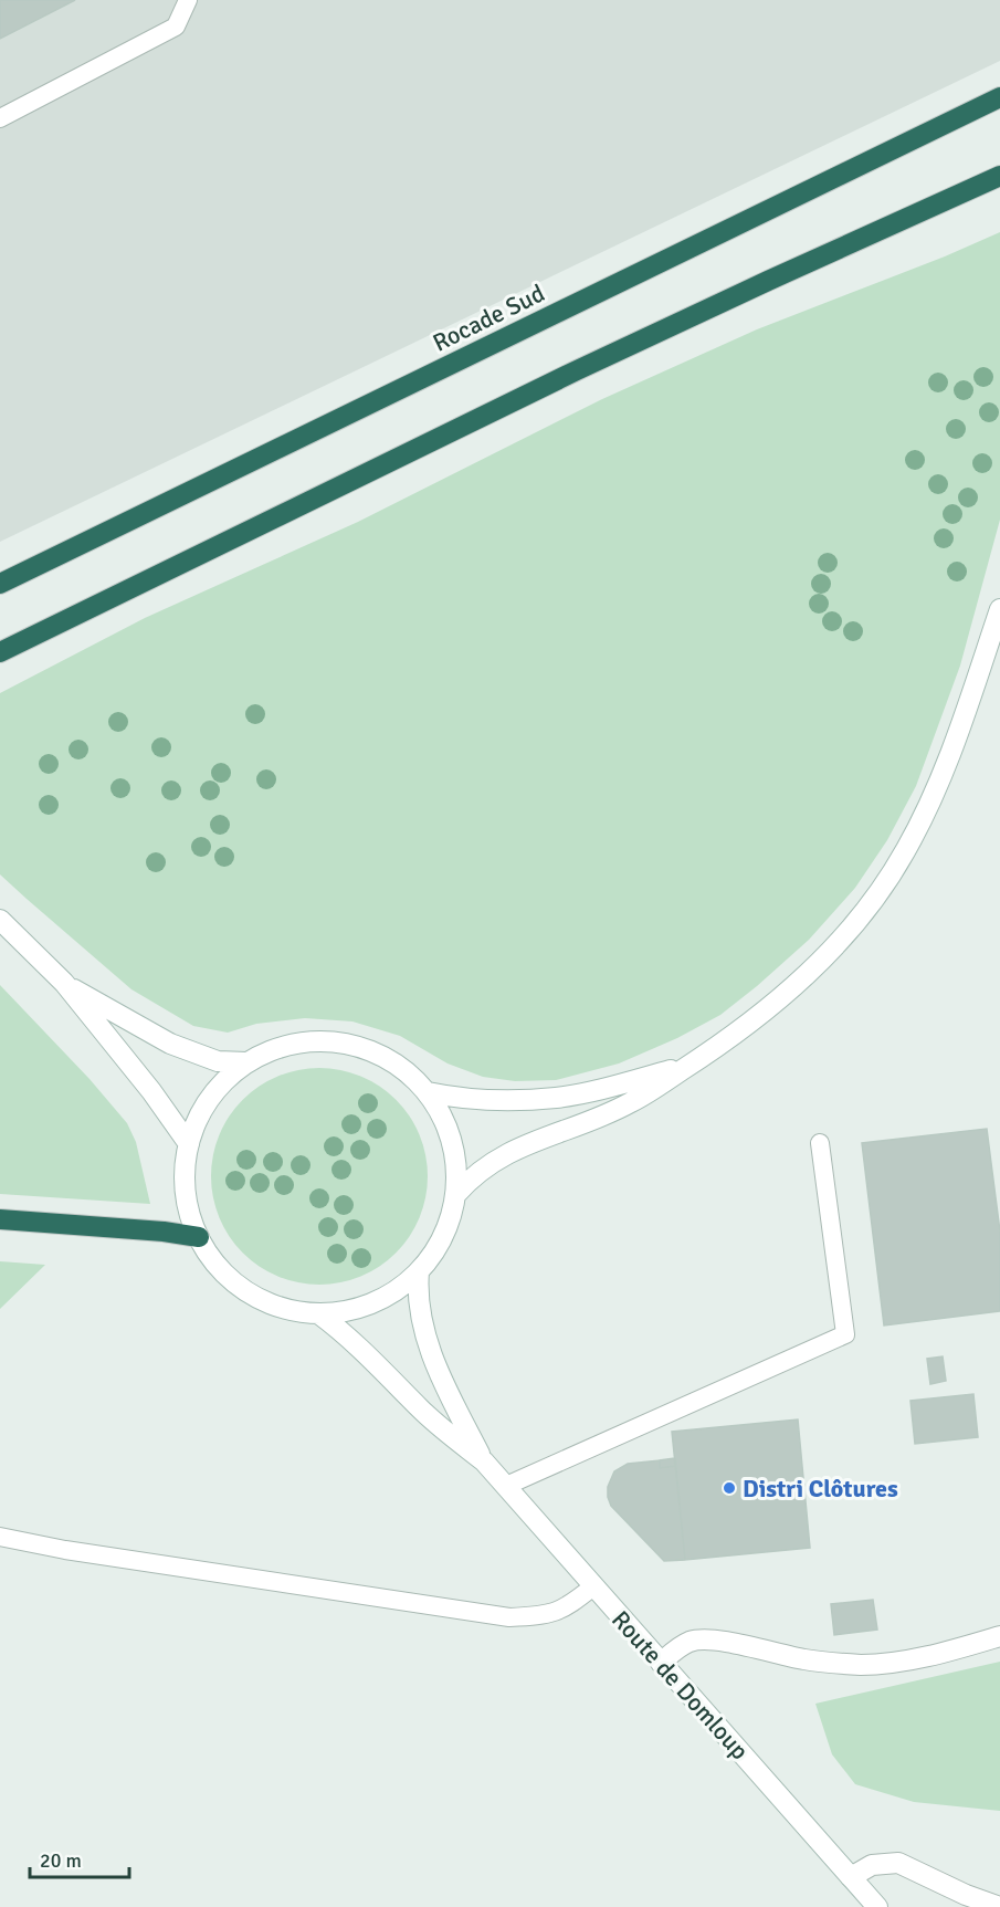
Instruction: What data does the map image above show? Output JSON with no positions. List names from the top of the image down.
{
  "streets": {
    "highway": ["Rocade Sud"],
    "main road": ["Route de Domloup"]
  },
  "places": ["Distri Clôtures"],
  "scale_bar": "20 m"
}
